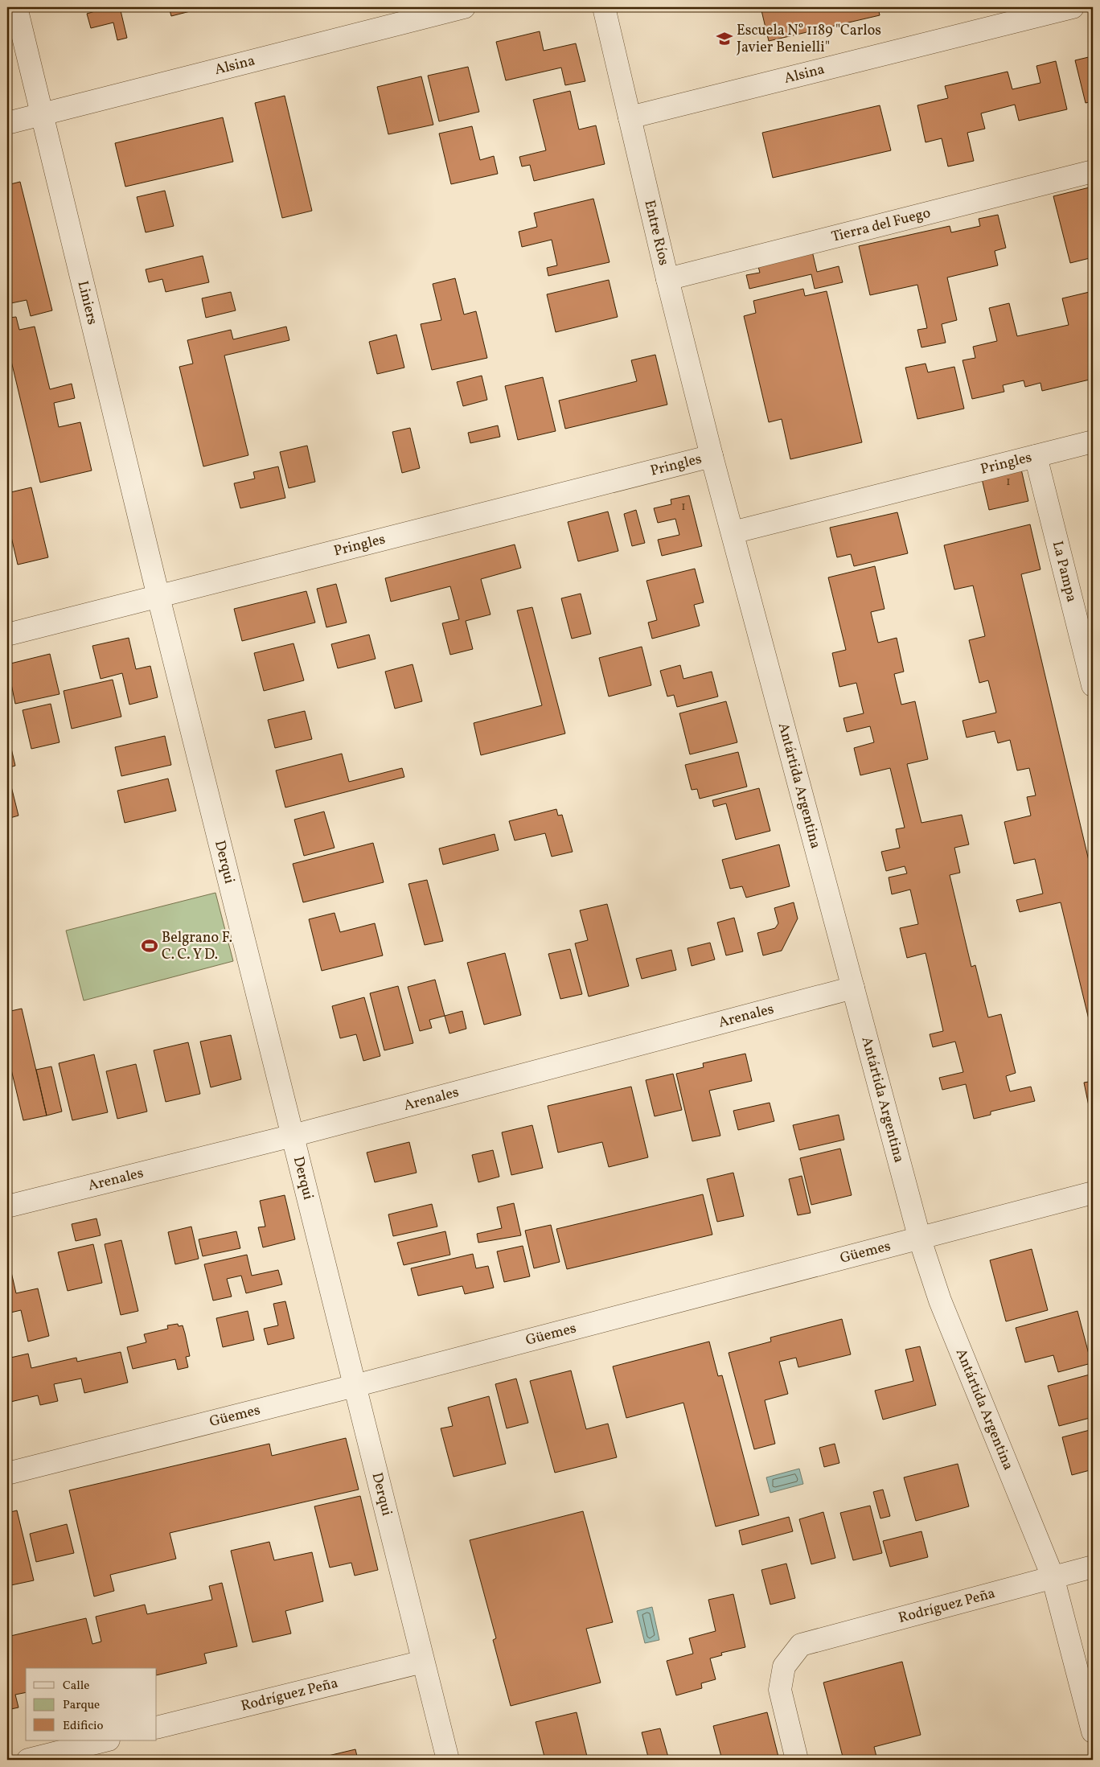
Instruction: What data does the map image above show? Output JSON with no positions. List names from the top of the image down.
{
  "streets": {
    "street": [
      "Alsina",
      "Tierra del Fuego",
      "Entre Ríos",
      "Liniers",
      "Pringles",
      "La Pampa",
      "Antártida Argentina",
      "Derqui",
      "Arenales",
      "Güemes",
      "Rodríguez Peña"
    ]
  },
  "crossings": [
    ["Alsina", "Entre Ríos"],
    ["Alsina", "Liniers"],
    ["Tierra del Fuego", "Entre Ríos"],
    ["Entre Ríos", "Pringles"],
    ["Entre Ríos", "Antártida Argentina"],
    ["Liniers", "Pringles"],
    ["Liniers", "Derqui"],
    ["Pringles", "La Pampa"],
    ["Pringles", "Antártida Argentina"],
    ["Pringles", "Derqui"],
    ["Antártida Argentina", "Arenales"],
    ["Antártida Argentina", "Güemes"],
    ["Antártida Argentina", "Rodríguez Peña"],
    ["Derqui", "Arenales"],
    ["Derqui", "Güemes"],
    ["Derqui", "Rodríguez Peña"]
  ],
  "places": {
    "school or university": ["Escuela N° 1189 \"Carlos Javier Benielli\""],
    "sports": ["Belgrano F. C. C. Y D."]
  },
  "house_numbers": ["1", "1"],
  "legend": ["Calle", "Parque", "Edificio"]
}
